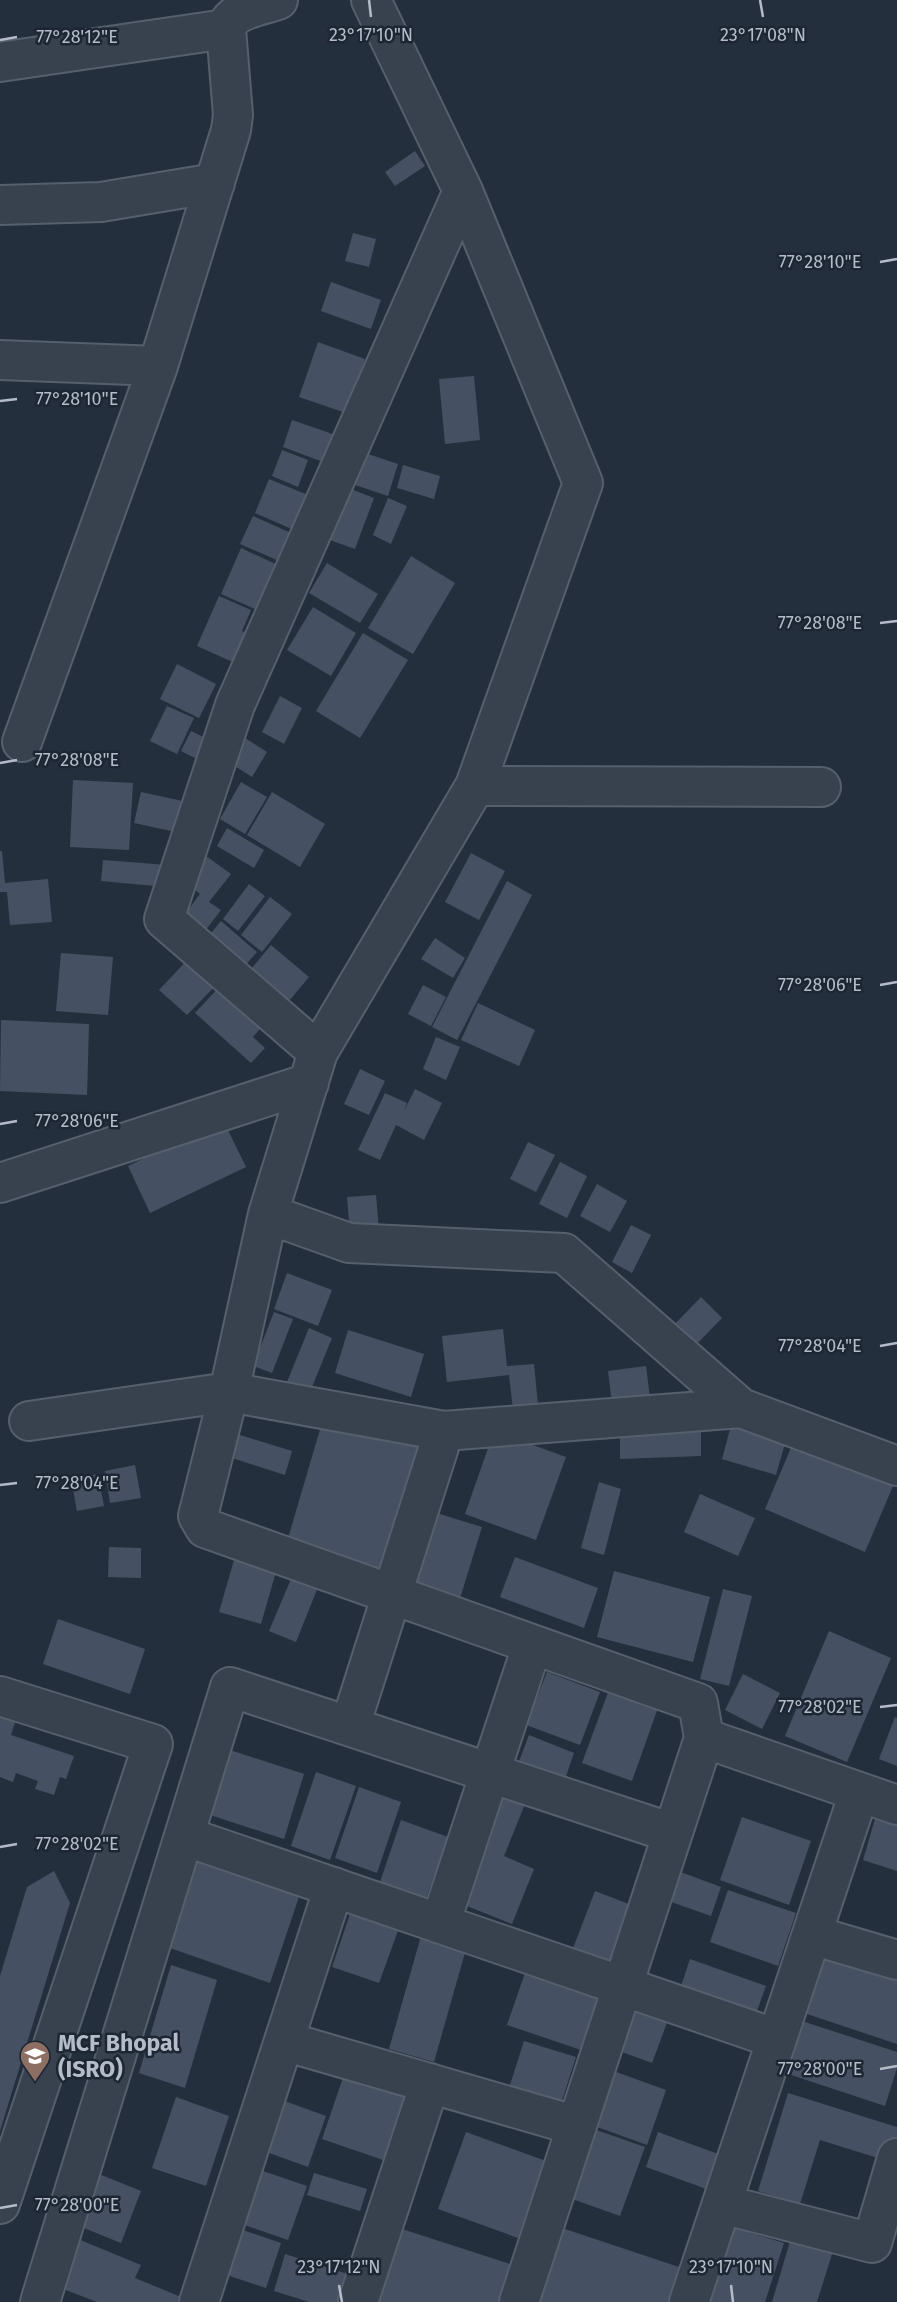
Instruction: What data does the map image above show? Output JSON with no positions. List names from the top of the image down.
{
  "places": {
    "school or university": ["MCF Bhopal (ISRO)"]
  },
  "coordinates": [
    "23°17'10\"N",
    "23°17'08\"N",
    "77°28'12\"E",
    "77°28'10\"E",
    "77°28'08\"E",
    "77°28'06\"E",
    "77°28'04\"E",
    "77°28'02\"E",
    "77°28'00\"E",
    "23°17'12\"N"
  ]
}
